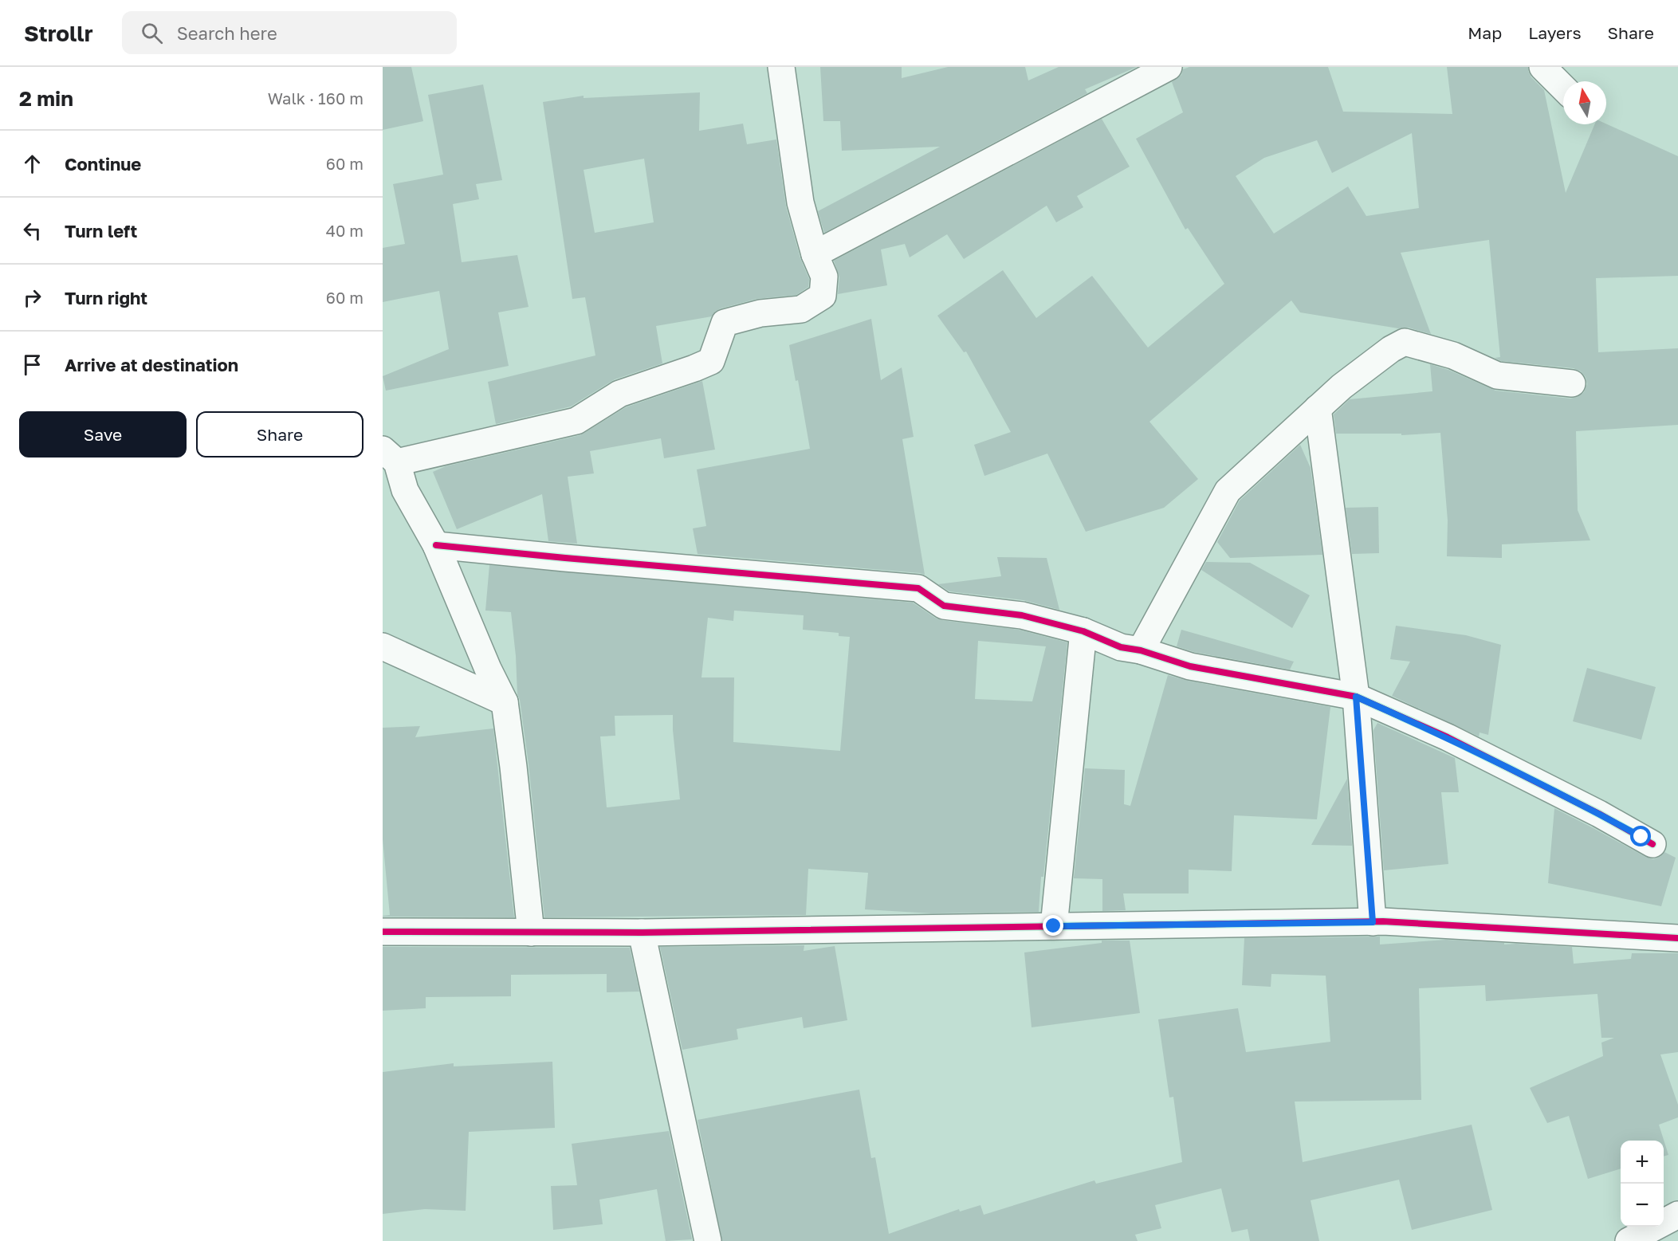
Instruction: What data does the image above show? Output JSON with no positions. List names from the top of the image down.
{
  "north": "top",
  "page": {
    "header": "Strollr",
    "search": "Search here",
    "nav": ["Map", "Layers", "Share"],
    "heading": ["2 min", "Walk · 160 m"],
    "list": [
      ["Continue", "60 m"],
      ["Turn left", "40 m"],
      ["Turn right", "60 m"],
      "Arrive at destination"
    ],
    "buttons": ["Save", "Share"],
    "map_buttons": ["+", "−"]
  }
}
